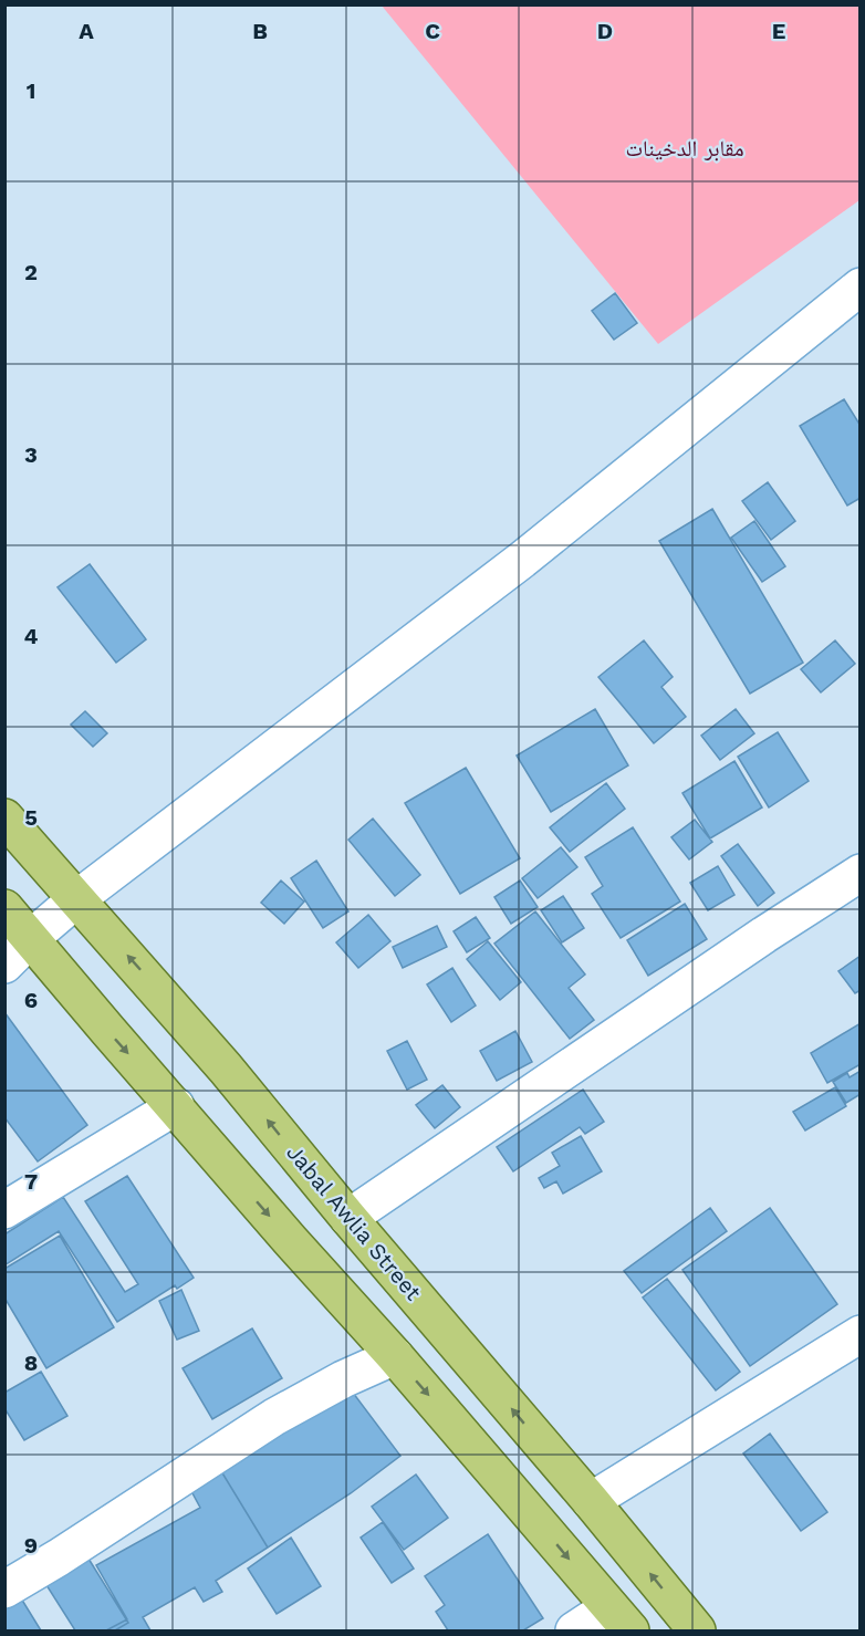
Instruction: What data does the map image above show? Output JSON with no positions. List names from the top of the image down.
{
  "streets": {
    "main road": ["Jabal Awlia Street"]
  },
  "parks": ["مقابر الدخينات"],
  "grid": {
    "columns": [
      "A",
      "B",
      "C",
      "D",
      "E"
    ],
    "rows": [
      "1",
      "2",
      "3",
      "4",
      "5",
      "6",
      "7",
      "8",
      "9"
    ]
  }
}
